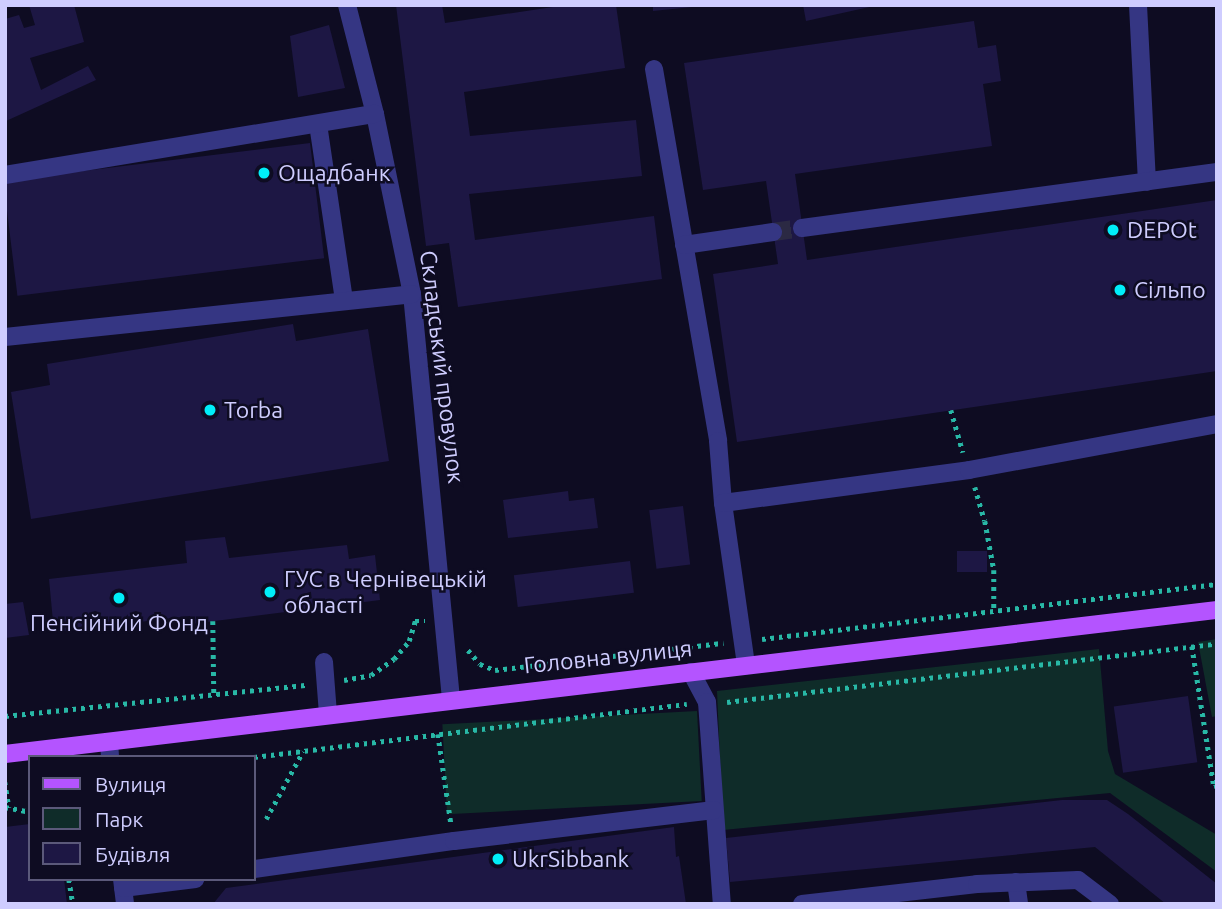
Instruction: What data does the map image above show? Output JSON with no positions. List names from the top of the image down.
{
  "streets": {
    "main road": ["Головна вулиця"],
    "street": ["Складський провулок"]
  },
  "crossings": [
    ["Складський провулок", "Головна вулиця"]
  ],
  "places": [
    "Ощадбанк",
    "DEPOt",
    "Сільпо",
    "Torba",
    "ГУС в Чернівецькій області",
    "Пенсійний Фонд",
    "UkrSibbank"
  ],
  "legend": ["Вулиця", "Парк", "Будівля"]
}
